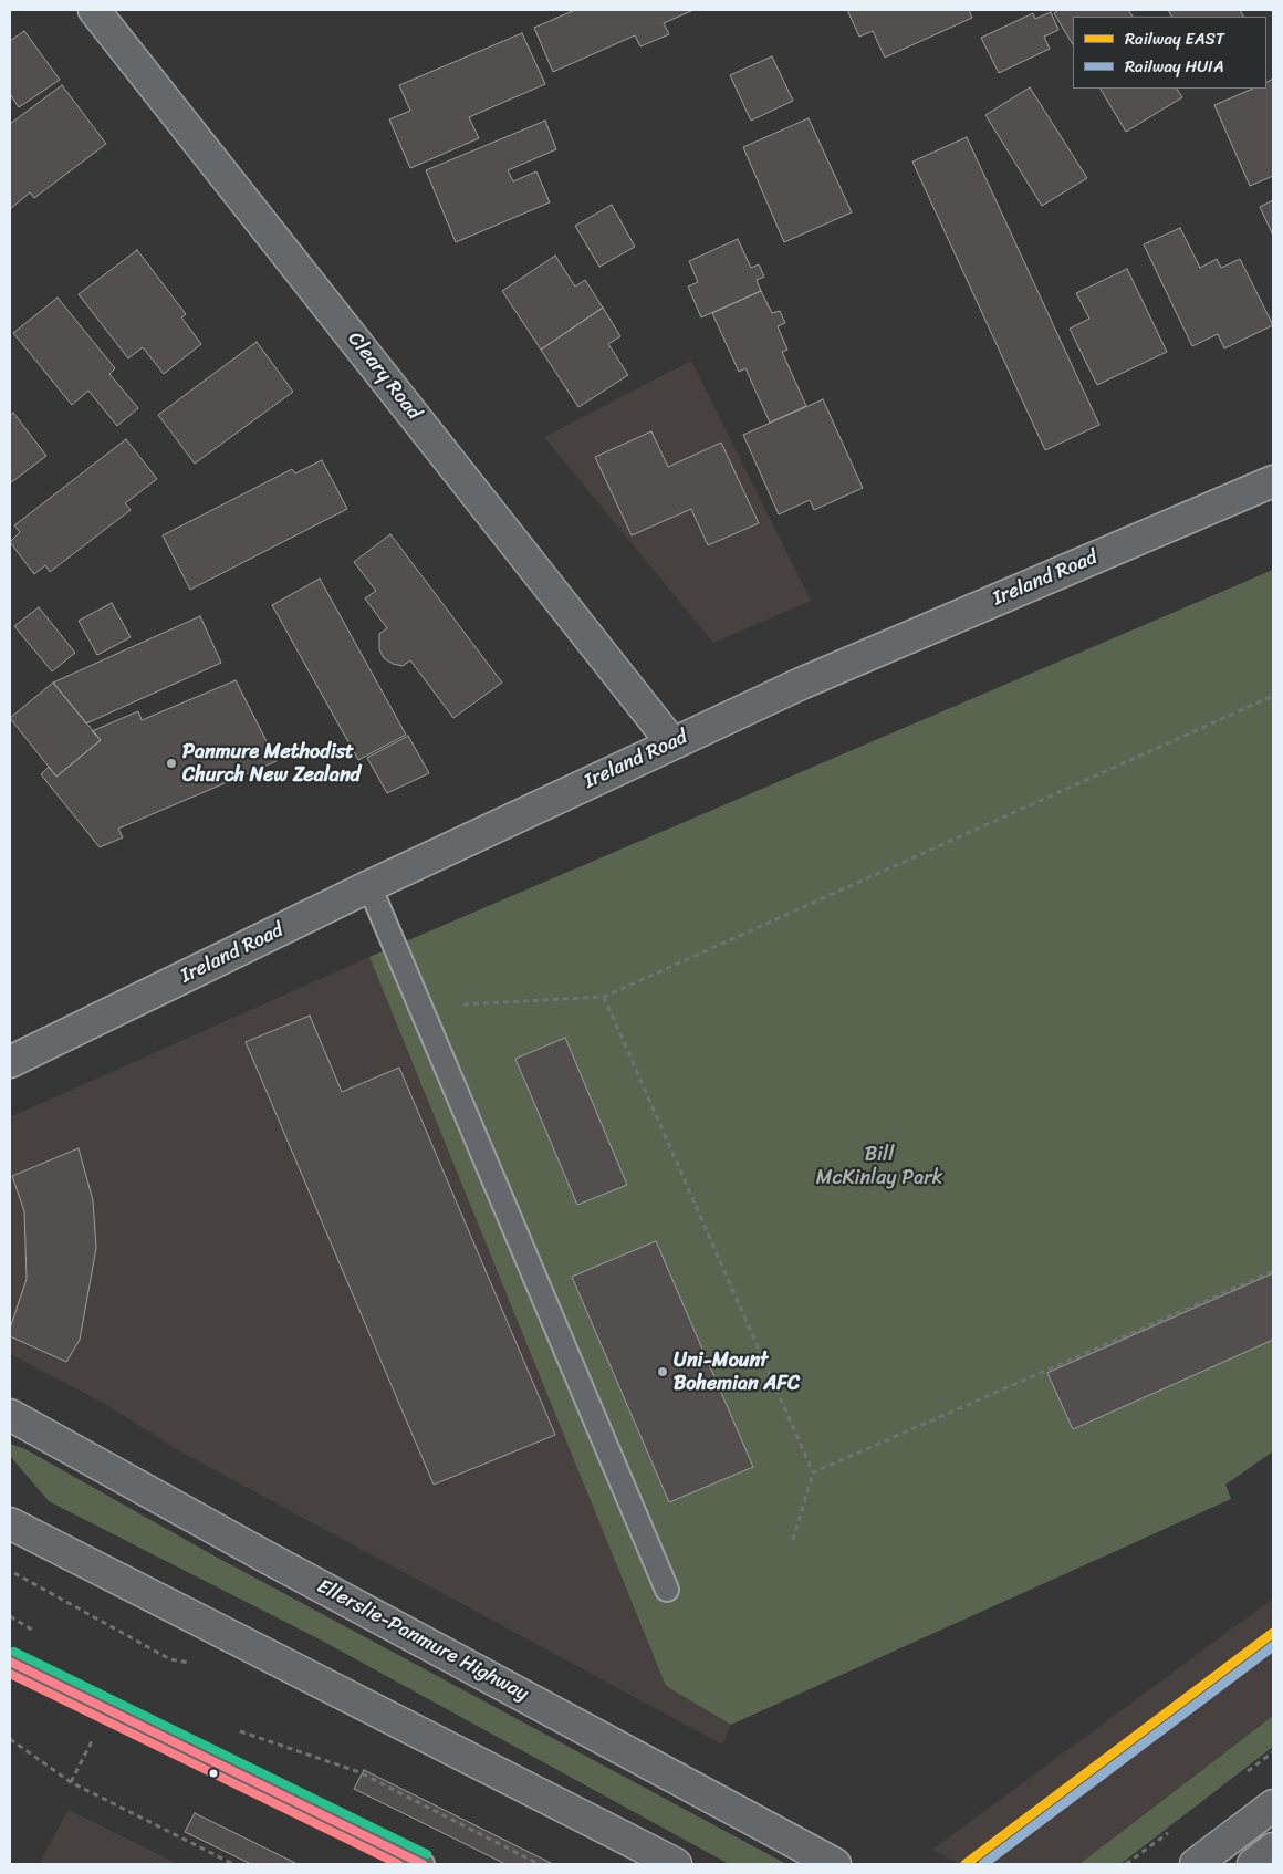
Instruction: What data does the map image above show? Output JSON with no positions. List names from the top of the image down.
{
  "streets": {
    "street": ["Cleary Road", "Ireland Road", "Ellerslie-Panmure Highway"]
  },
  "crossings": [
    ["Cleary Road", "Ireland Road"]
  ],
  "parks": ["Bill McKinlay Park"],
  "places": ["Panmure Methodist Church New Zealand", "Uni-Mount Bohemian AFC"],
  "lines": ["rail line EAST", "rail line HUIA"],
  "legend": ["Railway EAST", "Railway HUIA"]
}
